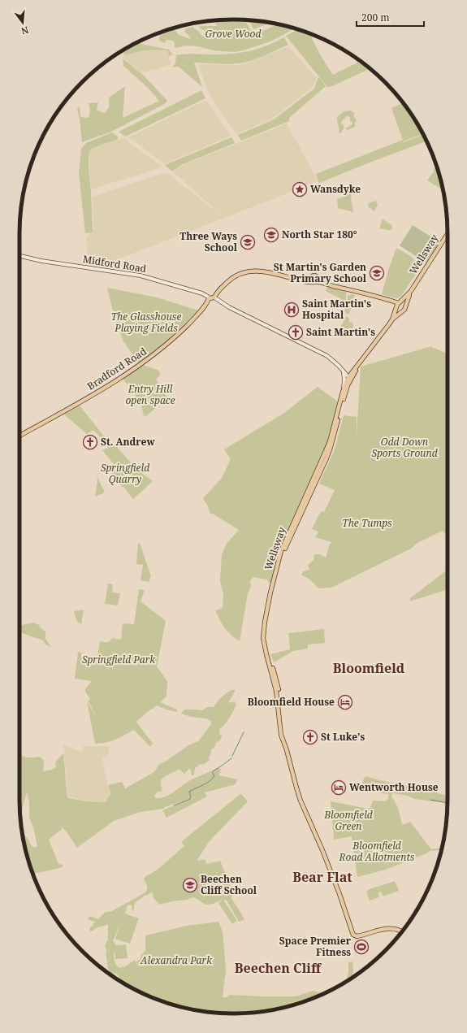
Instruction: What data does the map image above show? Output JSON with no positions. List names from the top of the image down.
{
  "streets": {
    "main road": ["Wellsway", "Midford Road", "Bradford Road"]
  },
  "crossings": [
    ["Midford Road", "Bradford Road"]
  ],
  "districts": ["Bloomfield", "Bear Flat", "Beechen Cliff"],
  "parks": [
    "Grove Wood",
    "The Glasshouse Playing Fields",
    "Entry Hill open space",
    "Odd Down Sports Ground",
    "Springfield Quarry",
    "The Tumps",
    "Springfield Park",
    "Bloomfield Green",
    "Bloomfield Road Allotments",
    "Alexandra Park"
  ],
  "places": {
    "place": ["Wansdyke"],
    "school or university": [
      "North Star 180°",
      "Three Ways School",
      "St Martin's Garden Primary School",
      "Beechen Cliff School"
    ],
    "hospital": ["Saint Martin's Hospital"],
    "church": ["Saint Martin's", "St. Andrew", "St Luke's"],
    "hotel": ["Bloomfield House", "Wentworth House"],
    "sports": ["Space Premier Fitness"]
  },
  "scale_bar": "200 m",
  "north": "bottom"
}
